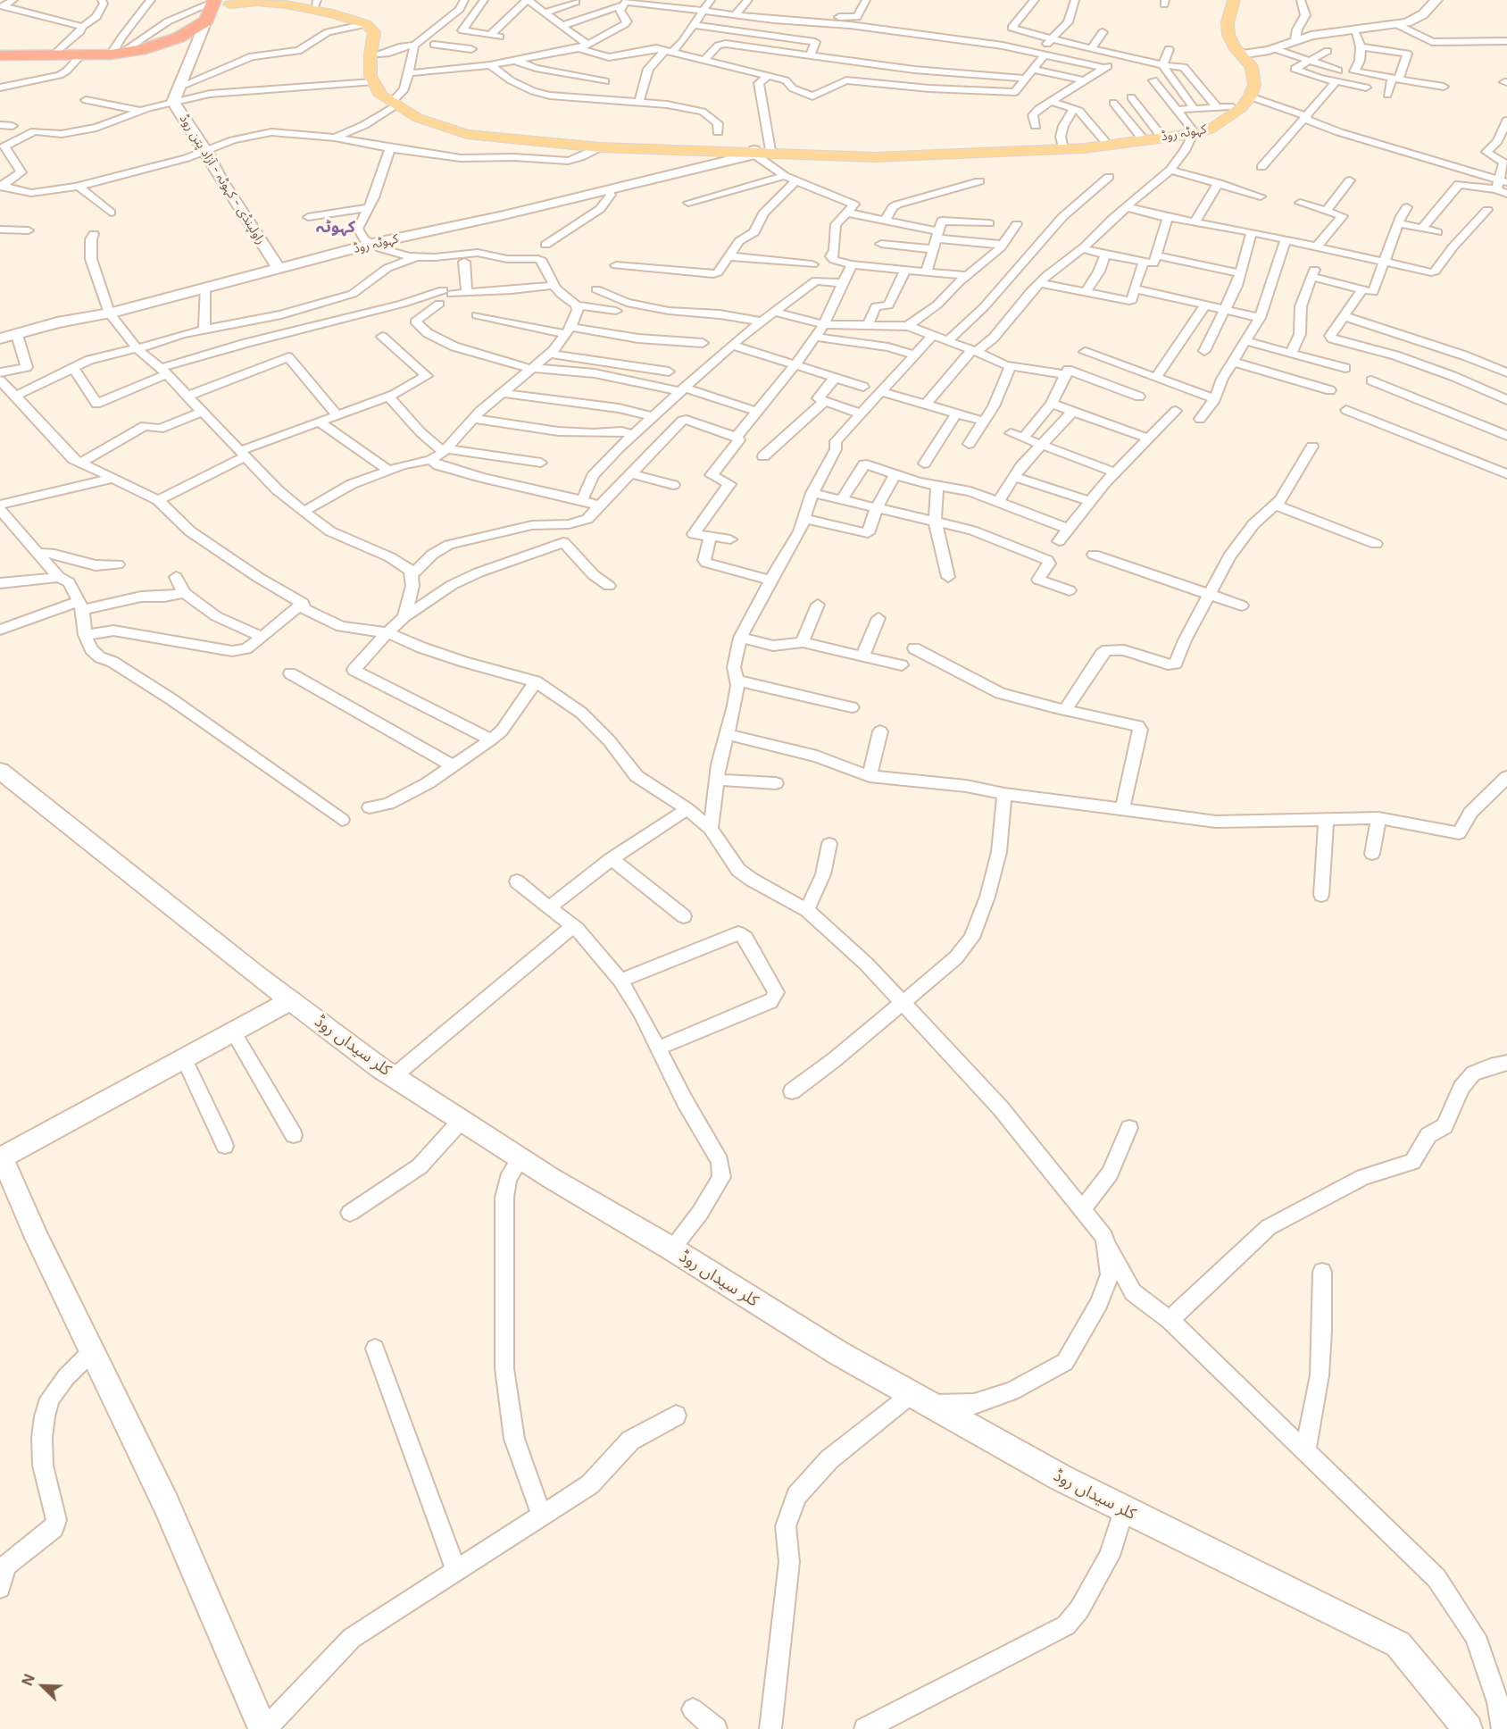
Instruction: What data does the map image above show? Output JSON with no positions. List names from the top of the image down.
{
  "streets": {
    "highway": ["راولپنڈی - کہوٹہ - آزاد پتن روڈ"],
    "main road": ["کہوٹہ روڈ", "کلر سیداں روڈ"]
  },
  "crossings": [
    ["کہوٹہ روڈ", "راولپنڈی - کہوٹہ - آزاد پتن روڈ"]
  ],
  "districts": ["کہوٹہ"],
  "north": "top left"
}
